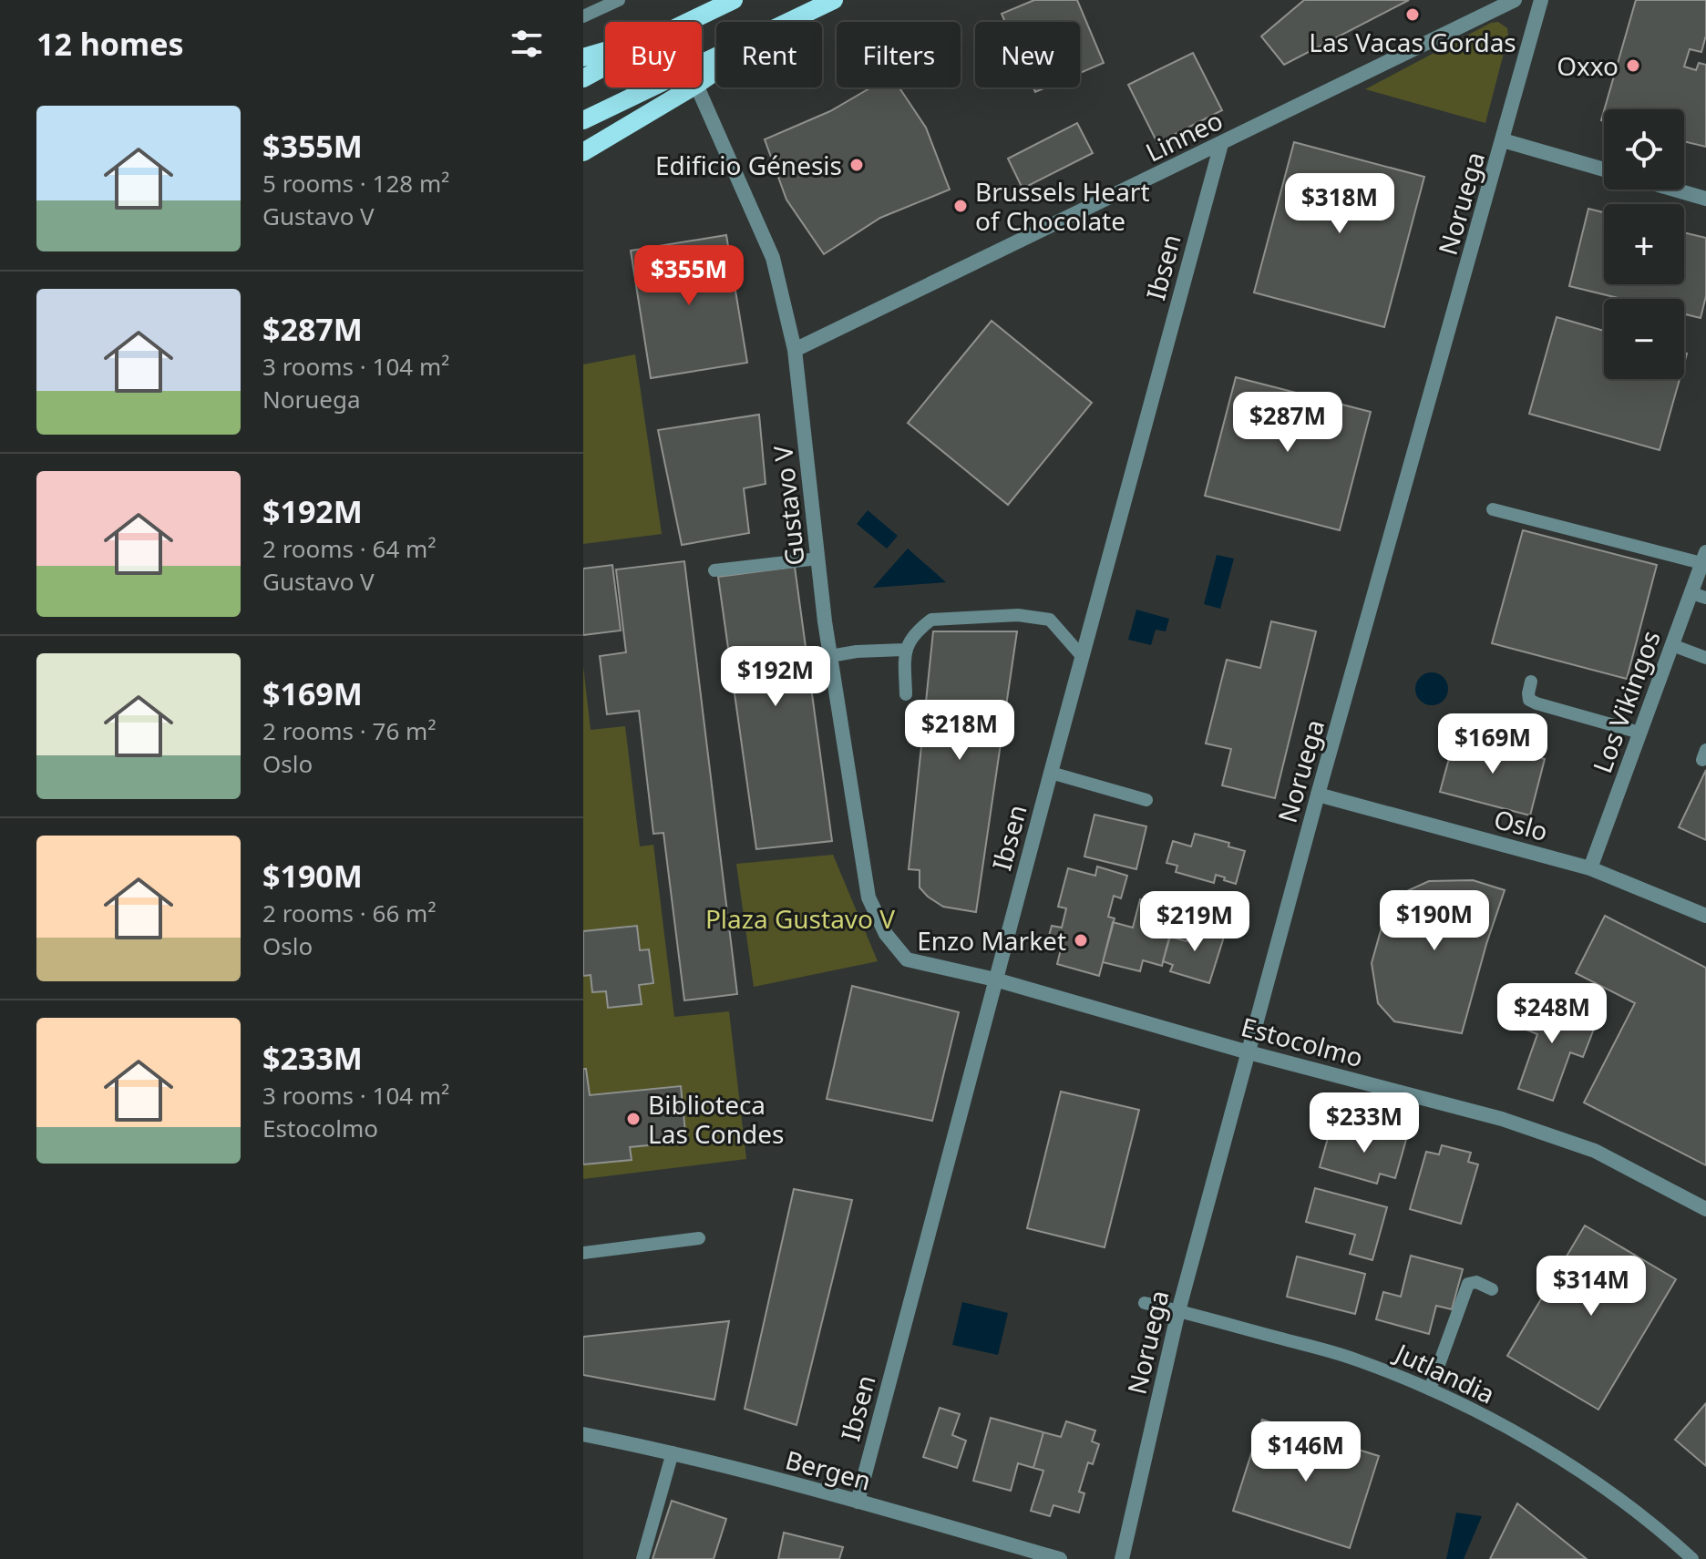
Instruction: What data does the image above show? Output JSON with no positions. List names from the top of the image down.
{
  "streets": {
    "street": [
      "Linneo",
      "Noruega",
      "Ibsen",
      "Gustavo V",
      "Los Vikingos",
      "Oslo",
      "Estocolmo",
      "Bergen"
    ],
    "lane": ["Jutlandia"]
  },
  "crossings": [
    ["Linneo", "Ibsen"],
    ["Linneo", "Gustavo V"],
    ["Noruega", "Oslo"],
    ["Noruega", "Estocolmo"],
    ["Noruega", "Jutlandia"],
    ["Ibsen", "Estocolmo"],
    ["Ibsen", "Bergen"],
    ["Gustavo V", "Estocolmo"],
    ["Los Vikingos", "Oslo"]
  ],
  "parks": ["Plaza Gustavo V"],
  "places": [
    "Las Vacas Gordas",
    "Oxxo",
    "Edificio Génesis",
    "Brussels Heart of Chocolate",
    "Enzo Market",
    "Biblioteca Las Condes"
  ],
  "page": {
    "heading": "12 homes",
    "chip": [
      "Buy",
      "Rent",
      "Filters",
      "New"
    ],
    "list": [
      {
        "name": "$355M",
        "note": "5 rooms · 128 m² · Gustavo V"
      },
      {
        "name": "$287M",
        "note": "3 rooms · 104 m² · Noruega"
      },
      {
        "name": "$192M",
        "note": "2 rooms · 64 m² · Gustavo V"
      },
      {
        "name": "$169M",
        "note": "2 rooms · 76 m² · Oslo"
      },
      {
        "name": "$190M",
        "note": "2 rooms · 66 m² · Oslo"
      },
      {
        "name": "$233M",
        "note": "3 rooms · 104 m² · Estocolmo"
      }
    ],
    "map_buttons": ["+", "−"],
    "price": [
      "$318M",
      "$355M",
      "$287M",
      "$192M",
      "$218M",
      "$169M",
      "$190M",
      "$219M",
      "$248M",
      "$233M",
      "$314M",
      "$146M"
    ]
  }
}
